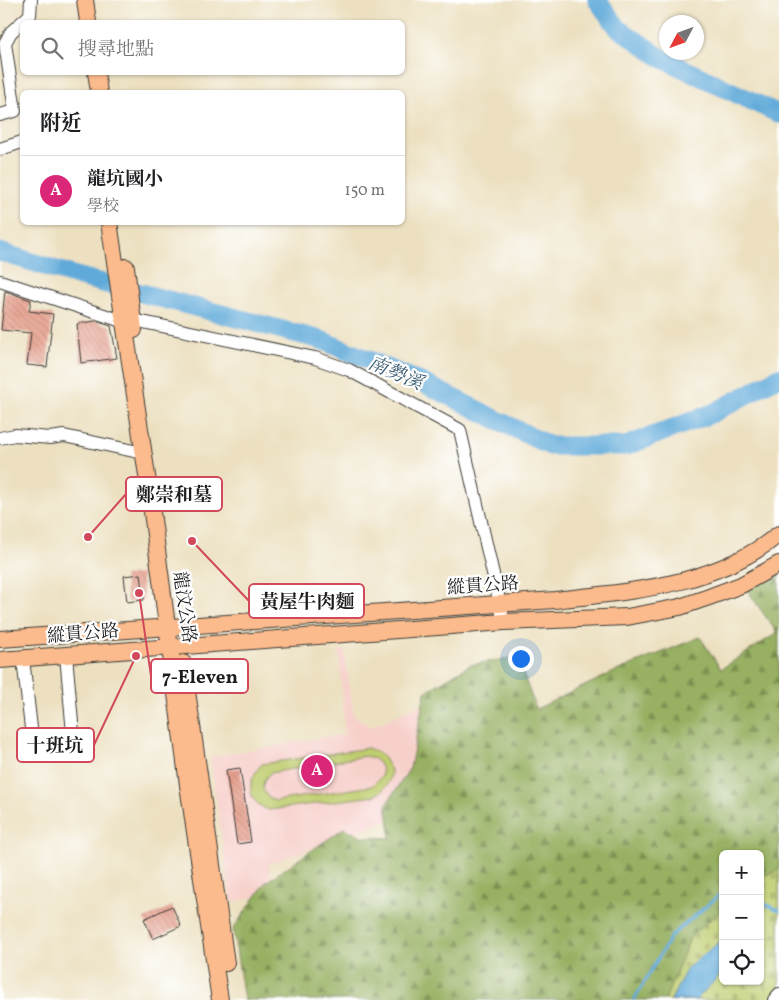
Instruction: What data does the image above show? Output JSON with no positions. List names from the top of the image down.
{
  "streets": {
    "main road": ["縱貫公路", "龍汶公路"]
  },
  "crossings": [
    ["縱貫公路", "龍汶公路"]
  ],
  "water": ["南勢溪"],
  "places": [
    "鄭崇和墓",
    "黃屋牛肉麵",
    "7-Eleven",
    "十班坑"
  ],
  "north": "bottom left",
  "page": {
    "search": "搜尋地點",
    "heading": "附近",
    "list": [
      {
        "mark": "A",
        "name": "龍坑國小",
        "note": "學校",
        "value": "150 m"
      }
    ],
    "pins": "A",
    "map_buttons": ["+", "−"]
  }
}
